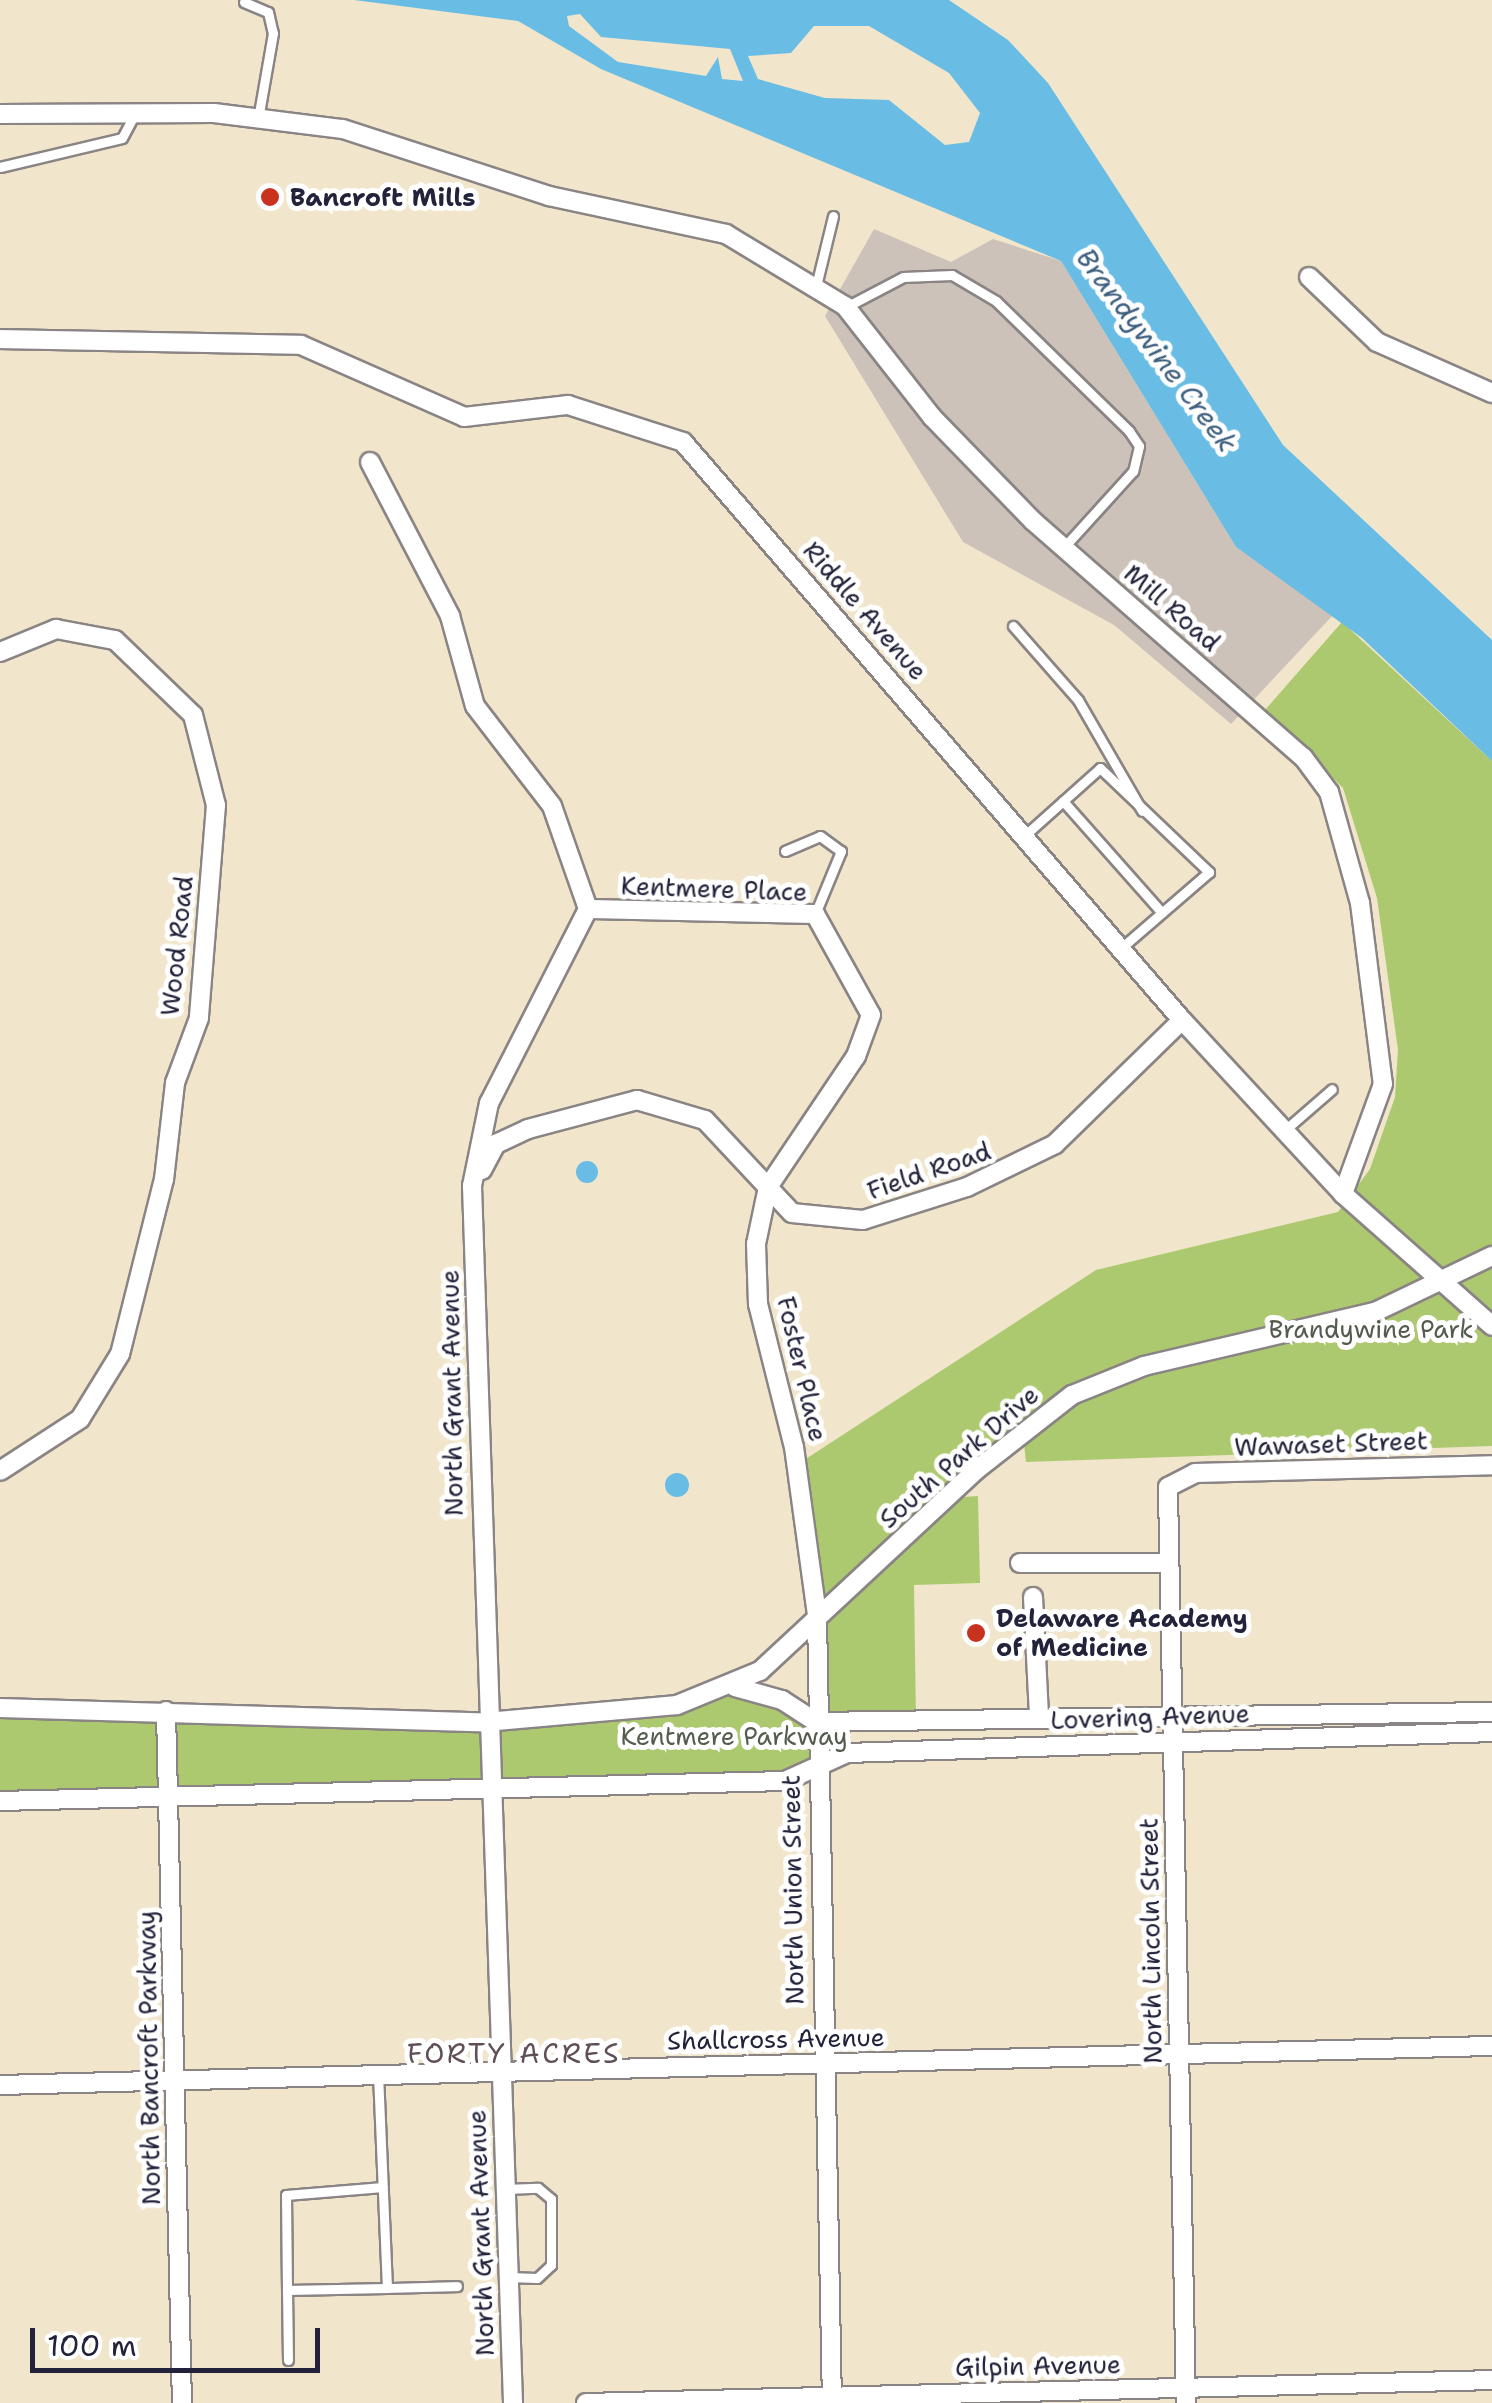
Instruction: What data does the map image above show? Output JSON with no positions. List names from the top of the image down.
{
  "streets": {
    "street": [
      "Mill Road",
      "Riddle Avenue",
      "Kentmere Place",
      "Wood Road",
      "Field Road",
      "Foster Place",
      "North Grant Avenue",
      "Wawaset Street",
      "South Park Drive",
      "Lovering Avenue",
      "North Union Street",
      "North Lincoln Street",
      "Shallcross Avenue",
      "North Bancroft Parkway",
      "Gilpin Avenue"
    ]
  },
  "crossings": [
    ["Mill Road", "Riddle Avenue"],
    ["Riddle Avenue", "Field Road"],
    ["Riddle Avenue", "South Park Drive"],
    ["Kentmere Place", "Foster Place"],
    ["Kentmere Place", "North Grant Avenue"],
    ["Field Road", "Foster Place"],
    ["Field Road", "North Grant Avenue"],
    ["Foster Place", "South Park Drive"],
    ["Foster Place", "North Union Street"],
    ["North Grant Avenue", "Shallcross Avenue"],
    ["Wawaset Street", "North Lincoln Street"],
    ["South Park Drive", "North Union Street"],
    ["Lovering Avenue", "North Union Street"],
    ["Lovering Avenue", "North Lincoln Street"],
    ["North Union Street", "Shallcross Avenue"],
    ["North Union Street", "Gilpin Avenue"],
    ["North Lincoln Street", "Shallcross Avenue"],
    ["North Lincoln Street", "Gilpin Avenue"],
    ["Shallcross Avenue", "North Bancroft Parkway"]
  ],
  "districts": ["FORTY ACRES"],
  "water": ["Brandywine Creek"],
  "parks": ["Brandywine Park", "Kentmere Parkway"],
  "places": ["Bancroft Mills", "Delaware Academy of Medicine"],
  "scale_bar": "100 m"
}
